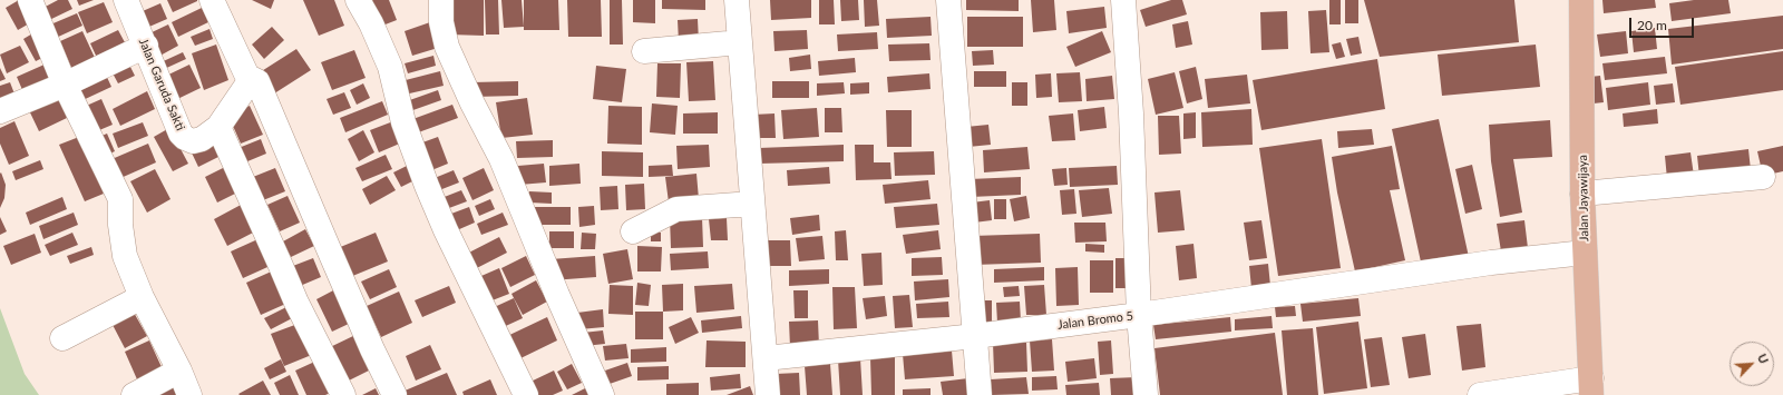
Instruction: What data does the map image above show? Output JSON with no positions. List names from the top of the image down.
{
  "streets": {
    "main road": ["Jalan Jayawijaya"],
    "street": ["Jalan Garuda Sakti", "Jalan Bromo 5"]
  },
  "scale_bar": "20 m",
  "north": "top right"
}
